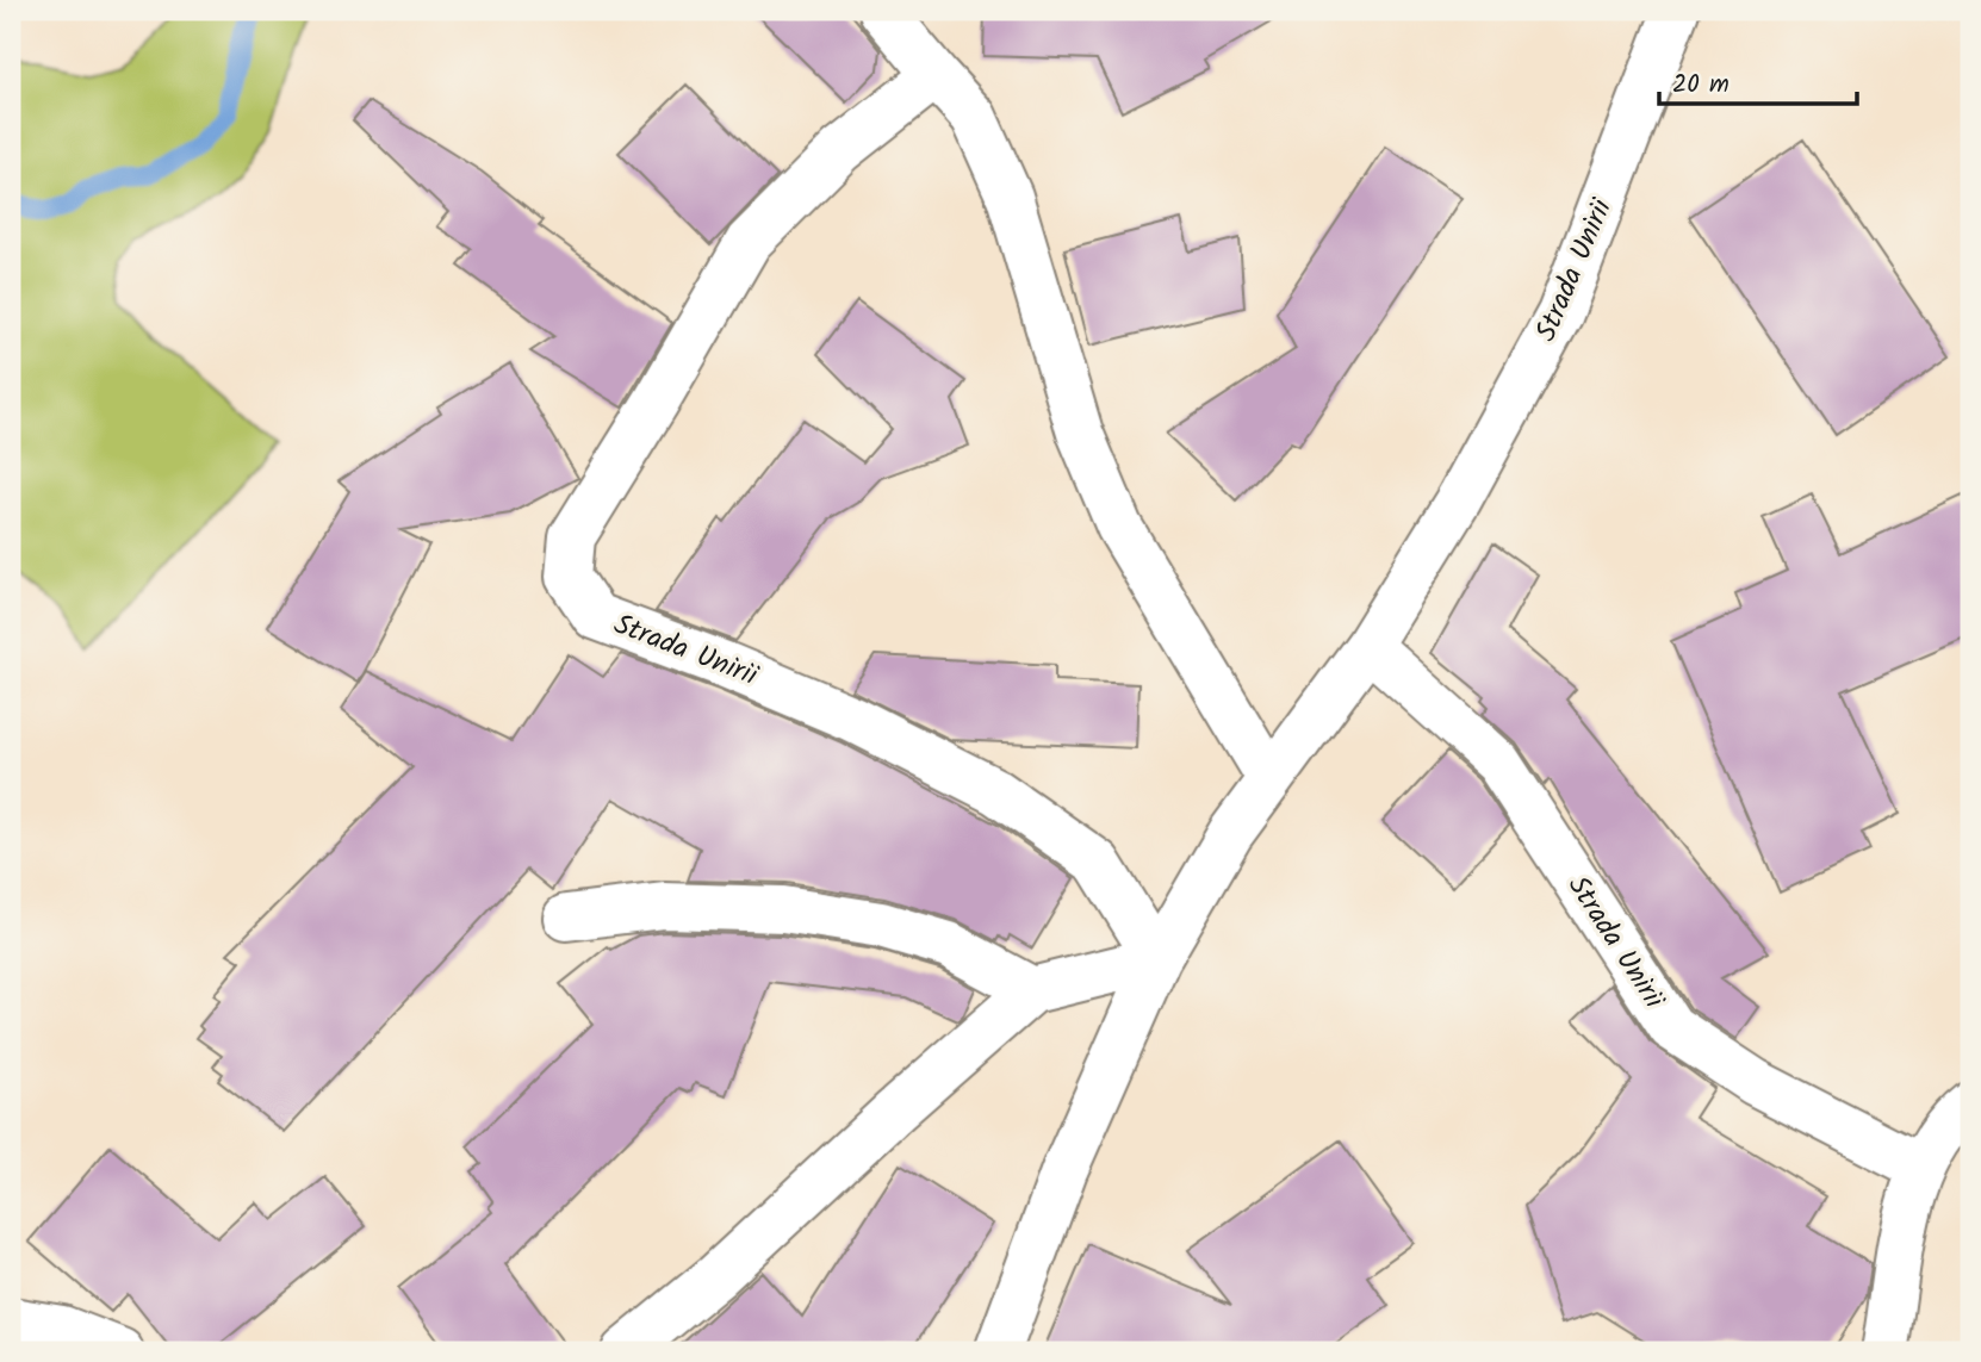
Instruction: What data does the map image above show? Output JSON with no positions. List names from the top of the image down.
{
  "streets": {
    "street": ["Strada Unirii"]
  },
  "scale_bar": "20 m"
}
